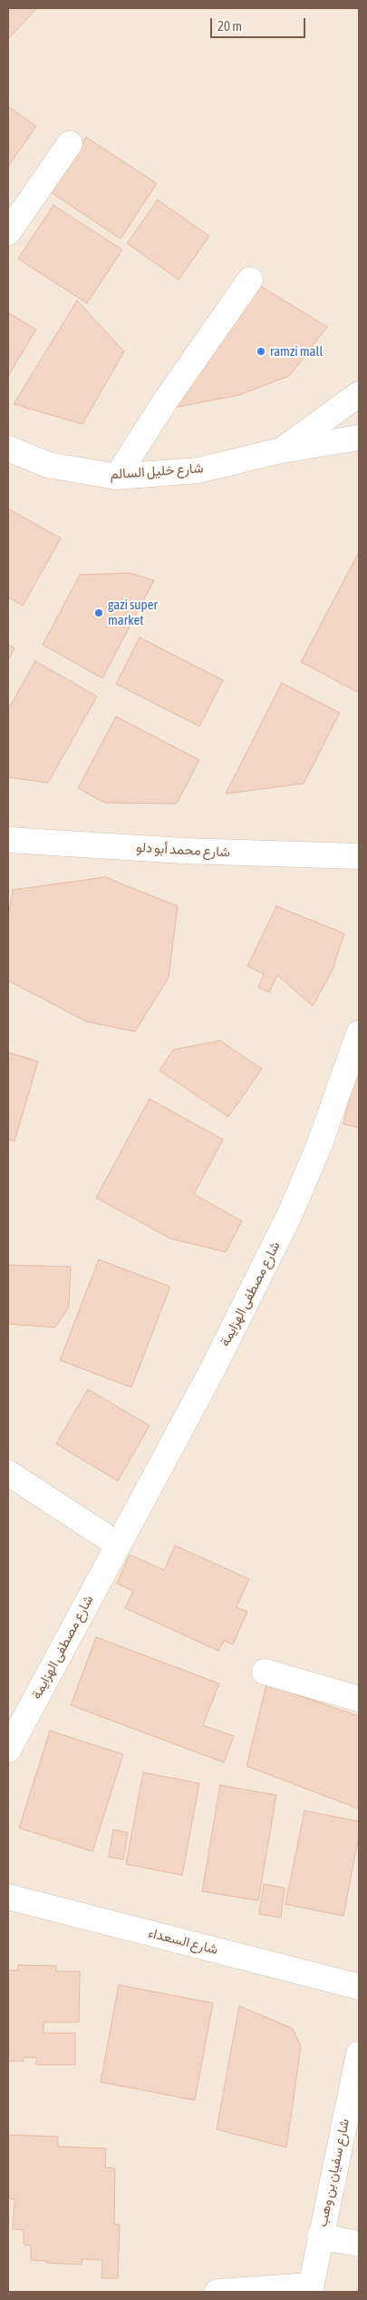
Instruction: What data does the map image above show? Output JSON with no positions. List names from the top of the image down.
{
  "streets": {
    "street": [
      "شارع خليل السالم",
      "شارع محمد أبو دلو",
      "شارع مصطفى الهزايمة",
      "شارع السعداء",
      "شارع سفيان بن وهب"
    ]
  },
  "places": ["ramzi mall", "gazi super market"],
  "scale_bar": "20 m"
}
